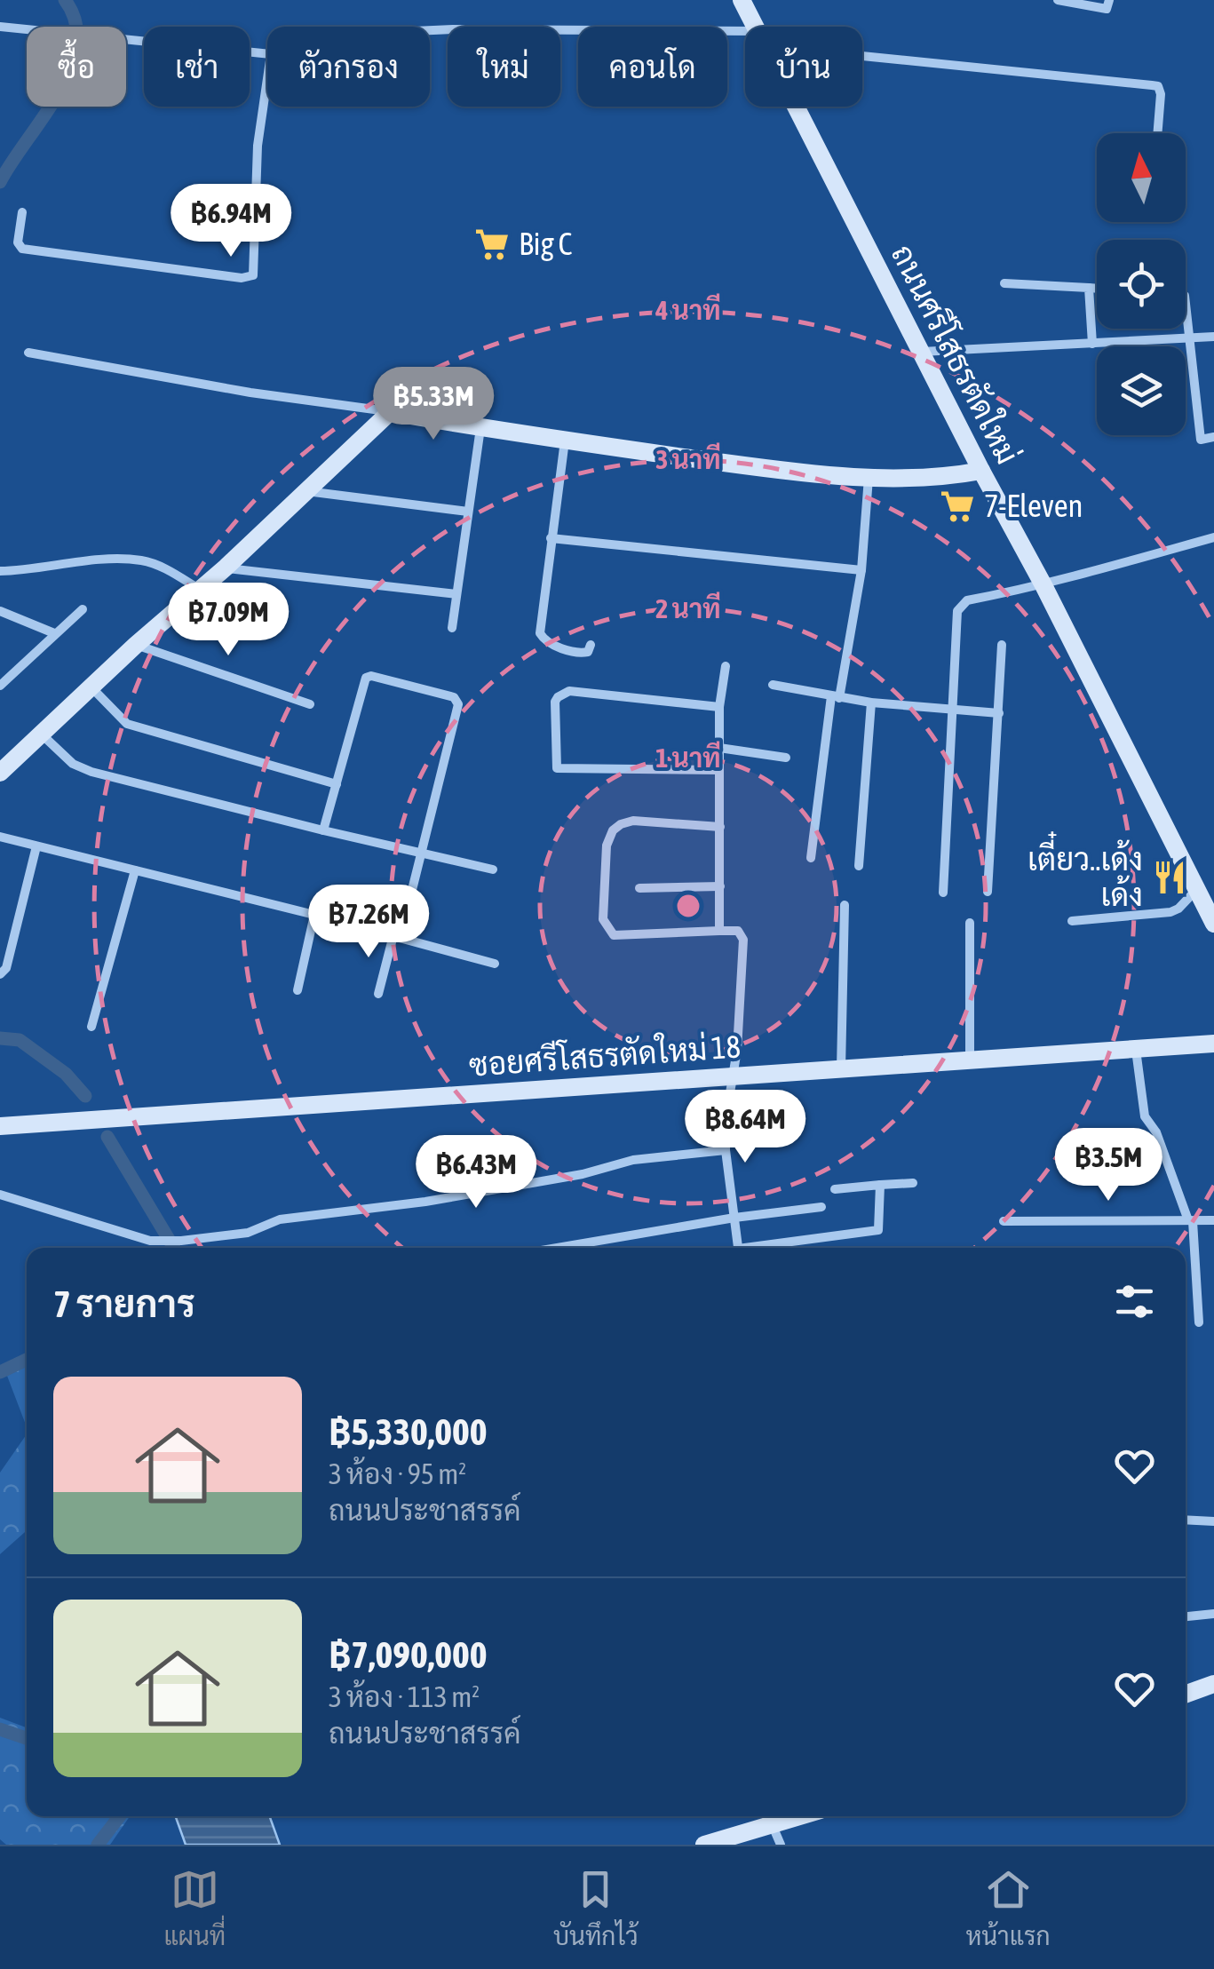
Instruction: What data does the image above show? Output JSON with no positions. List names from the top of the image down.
{
  "streets": {
    "street": ["ถนนศรีโสธรตัดใหม่", "ซอยศรีโสธรตัดใหม่ 18"]
  },
  "places": {
    "supermarket": ["Big C", "7-Eleven"],
    "restaurant": ["เตี๋ยว..เด้ง เด้ง"]
  },
  "north": "top",
  "page": {
    "chip": [
      "ซื้อ",
      "เช่า",
      "ตัวกรอง",
      "ใหม่",
      "คอนโด",
      "บ้าน"
    ],
    "price": [
      "฿6.94M",
      "฿5.33M",
      "฿7.09M",
      "฿7.26M",
      "฿8.64M",
      "฿3.5M",
      "฿6.43M"
    ],
    "heading": "7 รายการ",
    "list": [
      {
        "name": "฿5,330,000",
        "note": "3 ห้อง · 95 m² · ถนนประชาสรรค์"
      },
      {
        "name": "฿7,090,000",
        "note": "3 ห้อง · 113 m² · ถนนประชาสรรค์"
      }
    ],
    "tabs": ["แผนที่", "บันทึกไว้", "หน้าแรก"]
  },
  "rings": [
    "4 นาที",
    "3 นาที",
    "2 นาที",
    "1 นาที"
  ]
}
